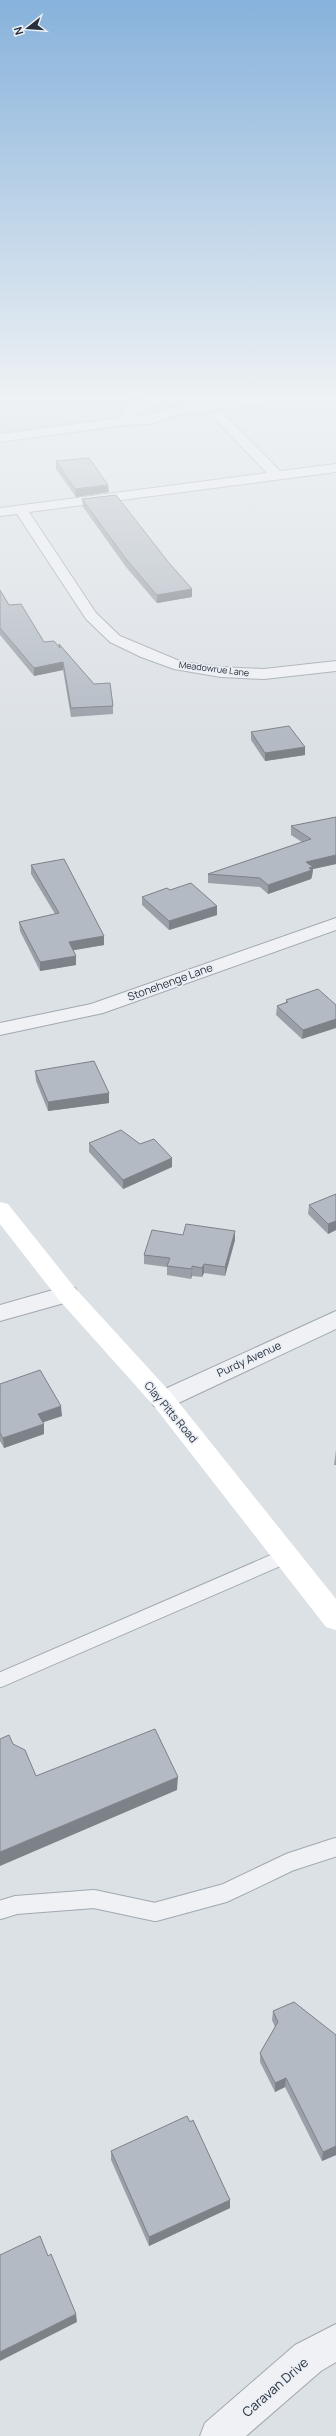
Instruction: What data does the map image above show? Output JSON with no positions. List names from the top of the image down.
{
  "streets": {
    "street": [
      "Meadowrue Lane",
      "Stonehenge Lane",
      "Purdy Avenue",
      "Clay Pitts Road",
      "Caravan Drive"
    ]
  },
  "crossings": [
    ["Purdy Avenue", "Clay Pitts Road"]
  ],
  "north": "left"
}
